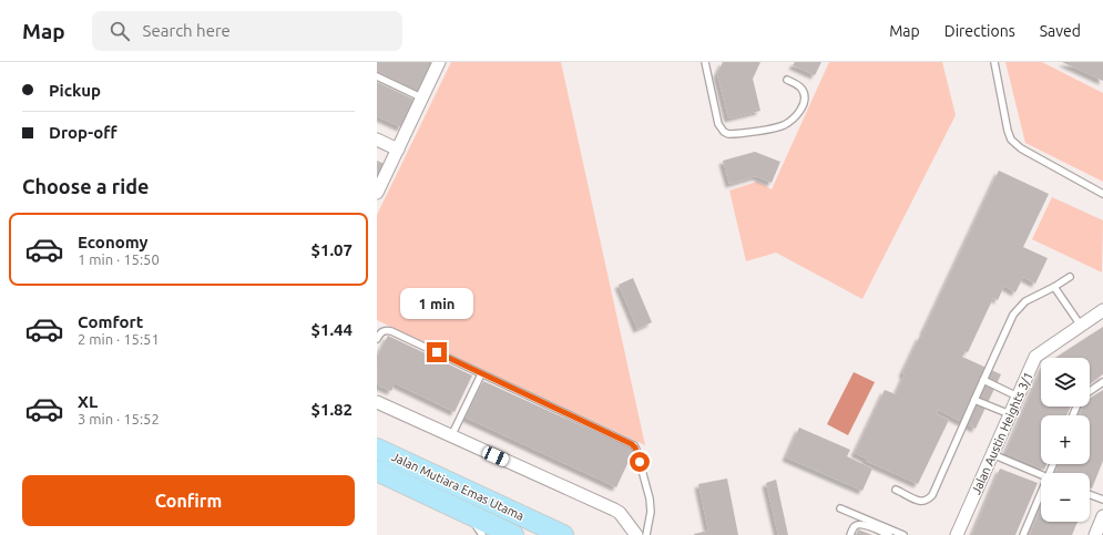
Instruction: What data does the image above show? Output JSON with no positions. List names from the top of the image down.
{
  "streets": {
    "main road": ["Jalan Mutiara Emas Utama"],
    "street": ["Jalan Austin Heights 3/1"]
  },
  "page": {
    "header": "Map",
    "search": "Search here",
    "nav": ["Map", "Directions", "Saved"],
    "banner": ["Pickup", "Drop-off"],
    "heading": "Choose a ride",
    "list": [
      {
        "name": "Economy",
        "note": "1 min · 15:50",
        "value": "$1.07"
      },
      {
        "name": "Comfort",
        "note": "2 min · 15:51",
        "value": "$1.44"
      },
      {
        "name": "XL",
        "note": "3 min · 15:52",
        "value": "$1.82"
      }
    ],
    "bubble": "1 min",
    "map_buttons": ["+", "−"],
    "buttons": "Confirm"
  }
}
